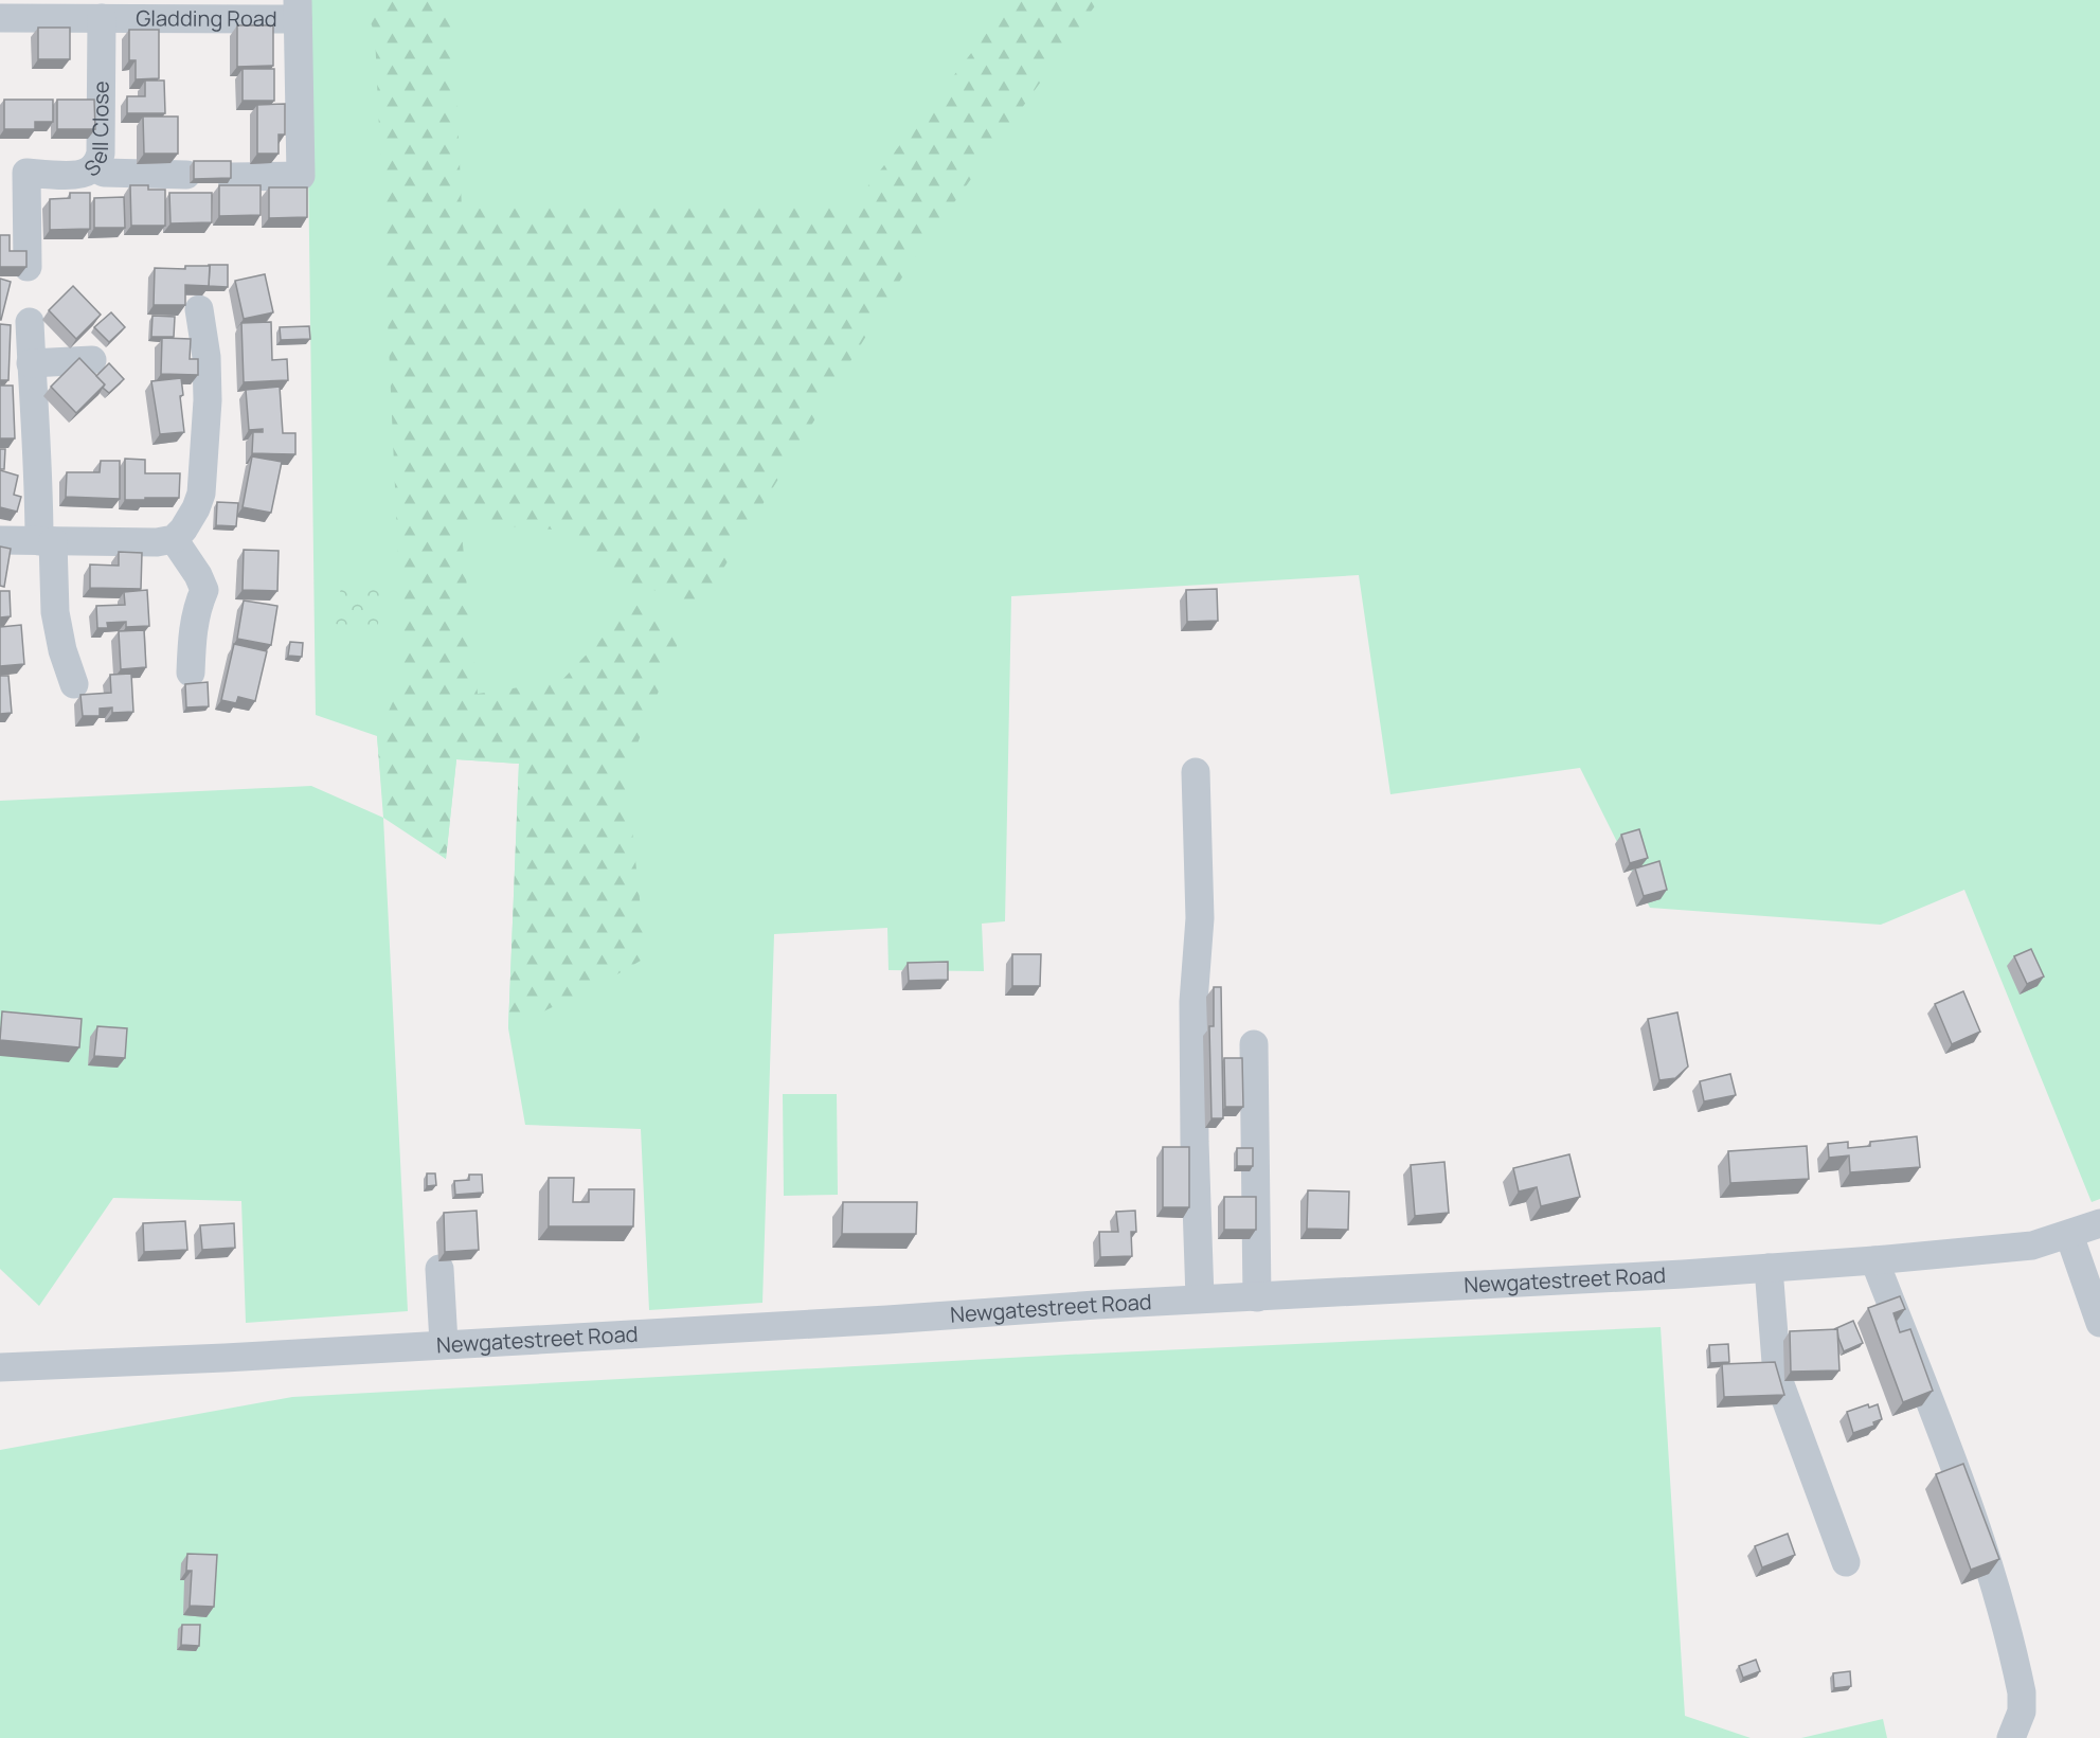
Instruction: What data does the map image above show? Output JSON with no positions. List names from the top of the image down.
{
  "streets": {
    "street": ["Gladding Road", "Sell Close", "Newgatestreet Road"]
  },
  "crossings": [
    ["Gladding Road", "Sell Close"]
  ]
}
